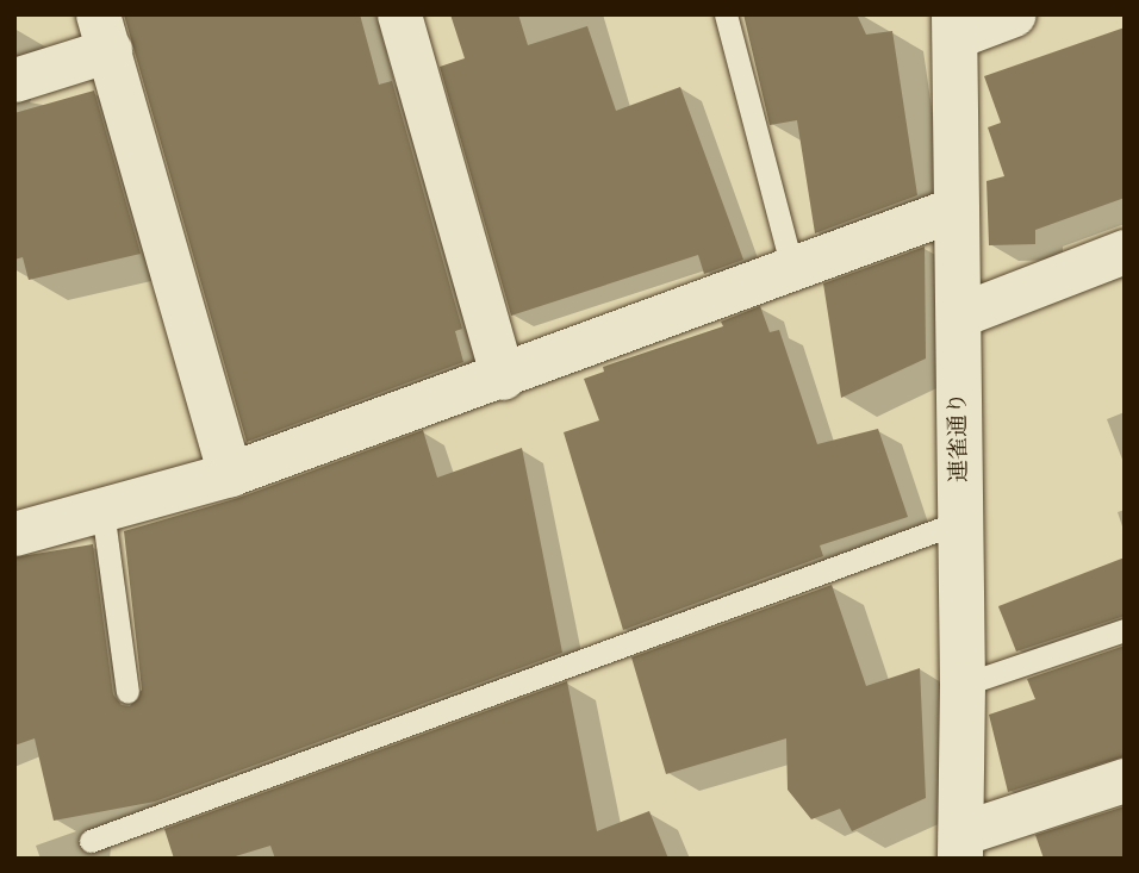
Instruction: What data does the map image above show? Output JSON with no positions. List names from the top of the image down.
{
  "streets": {
    "main road": ["連雀通り"]
  }
}
